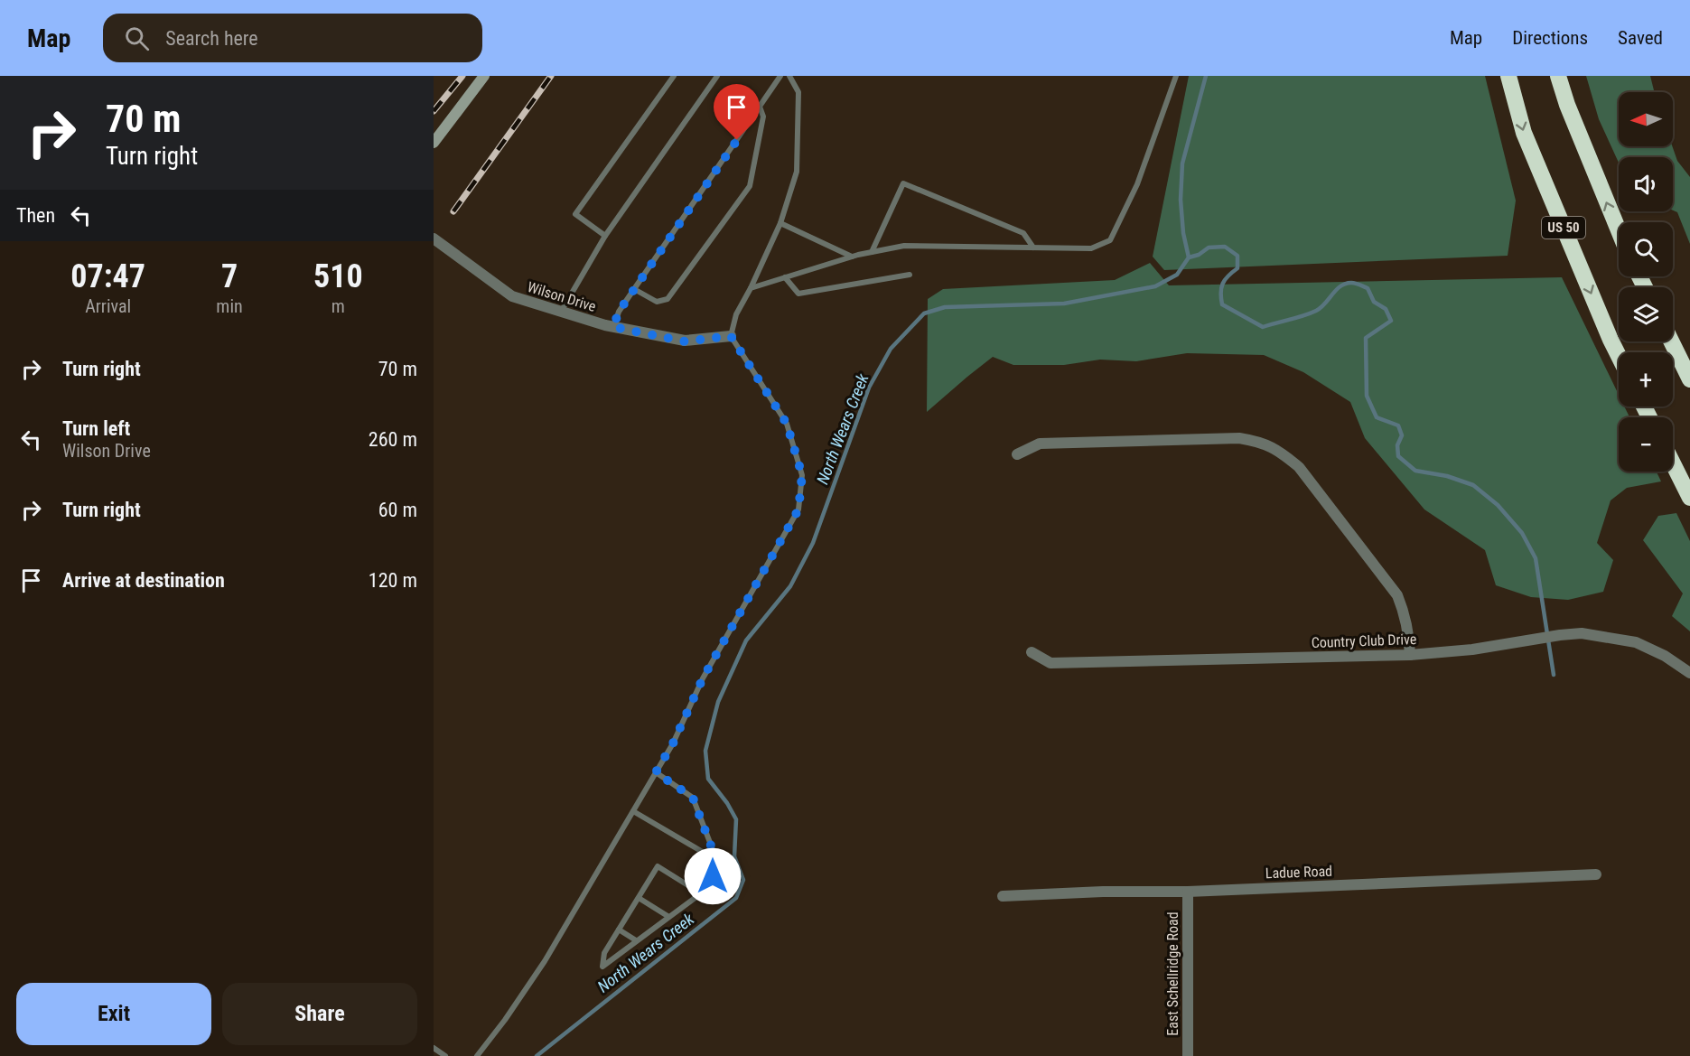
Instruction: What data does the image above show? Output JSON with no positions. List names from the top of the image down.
{
  "streets": {
    "highway": ["US 50"],
    "street": [
      "Wilson Drive",
      "Country Club Drive",
      "Ladue Road",
      "East Schellridge Road"
    ]
  },
  "crossings": [
    ["Ladue Road", "East Schellridge Road"]
  ],
  "water": ["North Wears Creek"],
  "north": "left",
  "page": {
    "header": "Map",
    "search": "Search here",
    "nav": ["Map", "Directions", "Saved"],
    "turn": ["70 m", "Turn right"],
    "map_buttons": ["+", "−"],
    "then": "Then",
    "eta": [
      "07:47",
      "Arrival",
      "7",
      "min",
      "510",
      "m"
    ],
    "list": [
      {
        "name": "Turn right",
        "value": "70 m"
      },
      {
        "name": "Turn left",
        "note": "Wilson Drive",
        "value": "260 m"
      },
      {
        "name": "Turn right",
        "value": "60 m"
      },
      {
        "name": "Arrive at destination",
        "value": "120 m"
      }
    ],
    "buttons": ["Exit", "Share"]
  }
}
